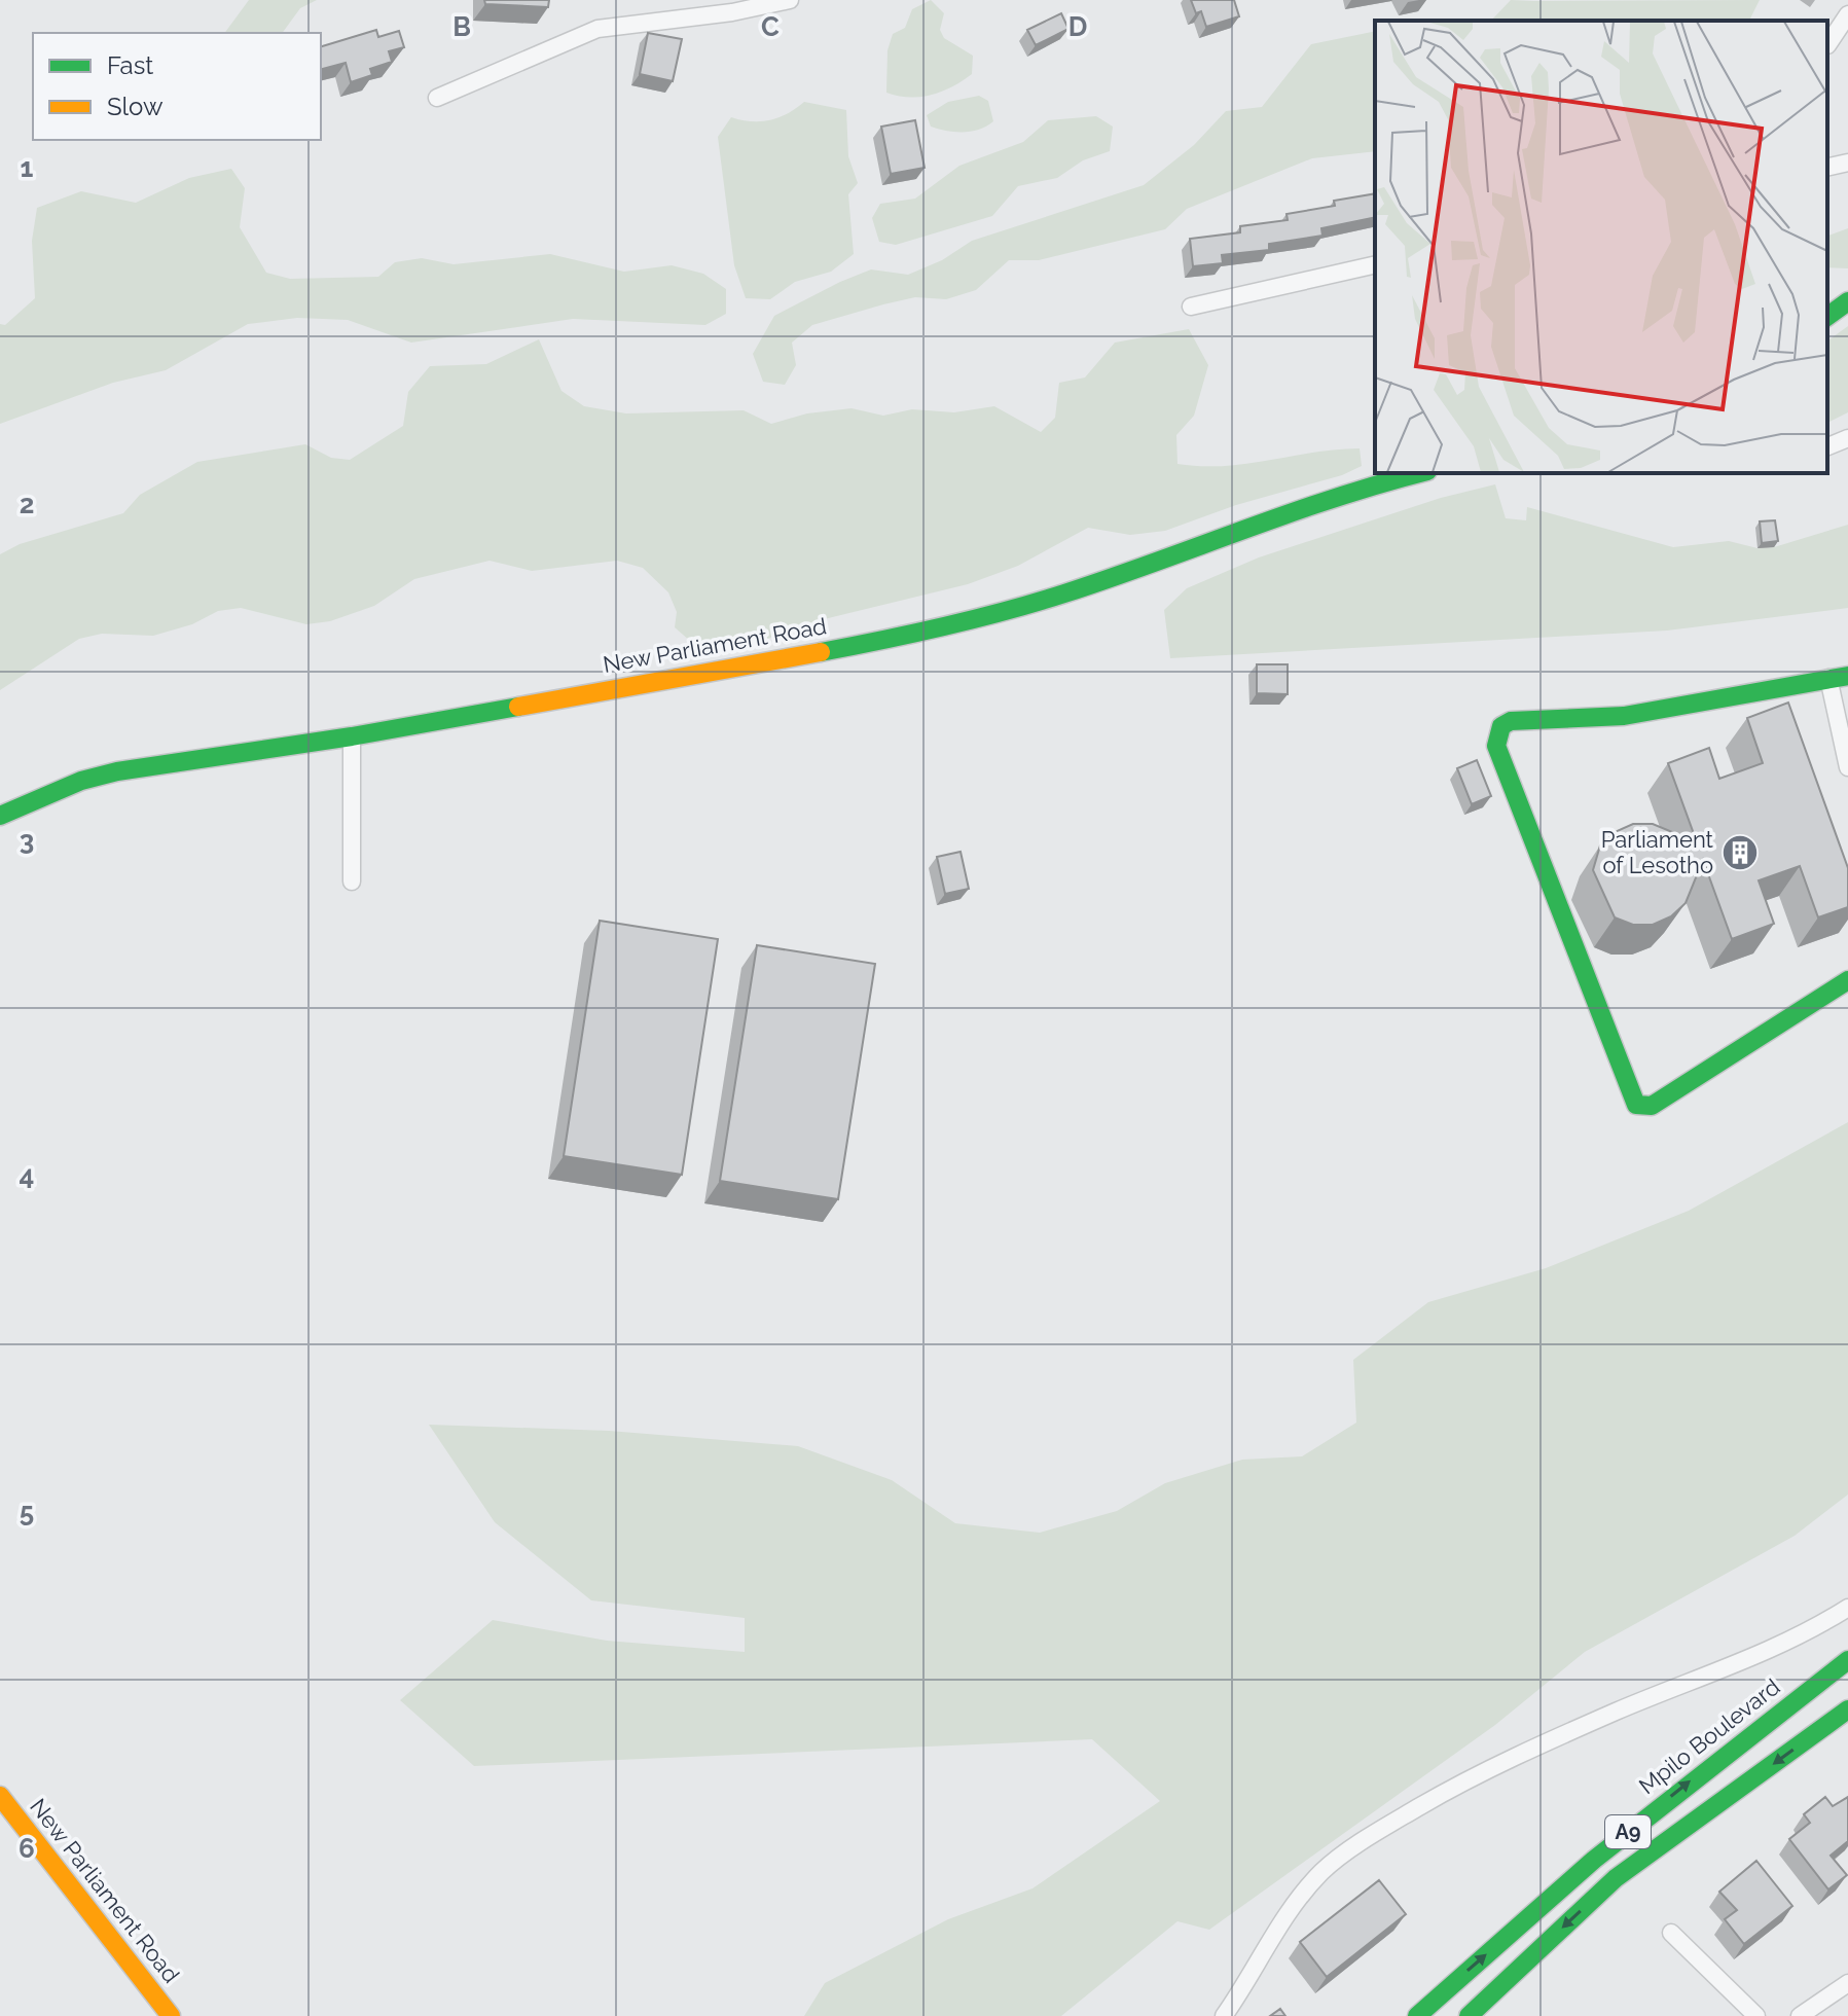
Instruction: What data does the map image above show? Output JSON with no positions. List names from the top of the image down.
{
  "streets": {
    "main road": ["New Parliament Road", "Mpilo Boulevard", "A9"]
  },
  "places": {
    "building": ["Parliament of Lesotho"]
  },
  "legend": ["Fast", "Slow"],
  "grid": {
    "columns": ["B", "C", "D"],
    "rows": [
      "1",
      "2",
      "3",
      "4",
      "5",
      "6"
    ]
  }
}
